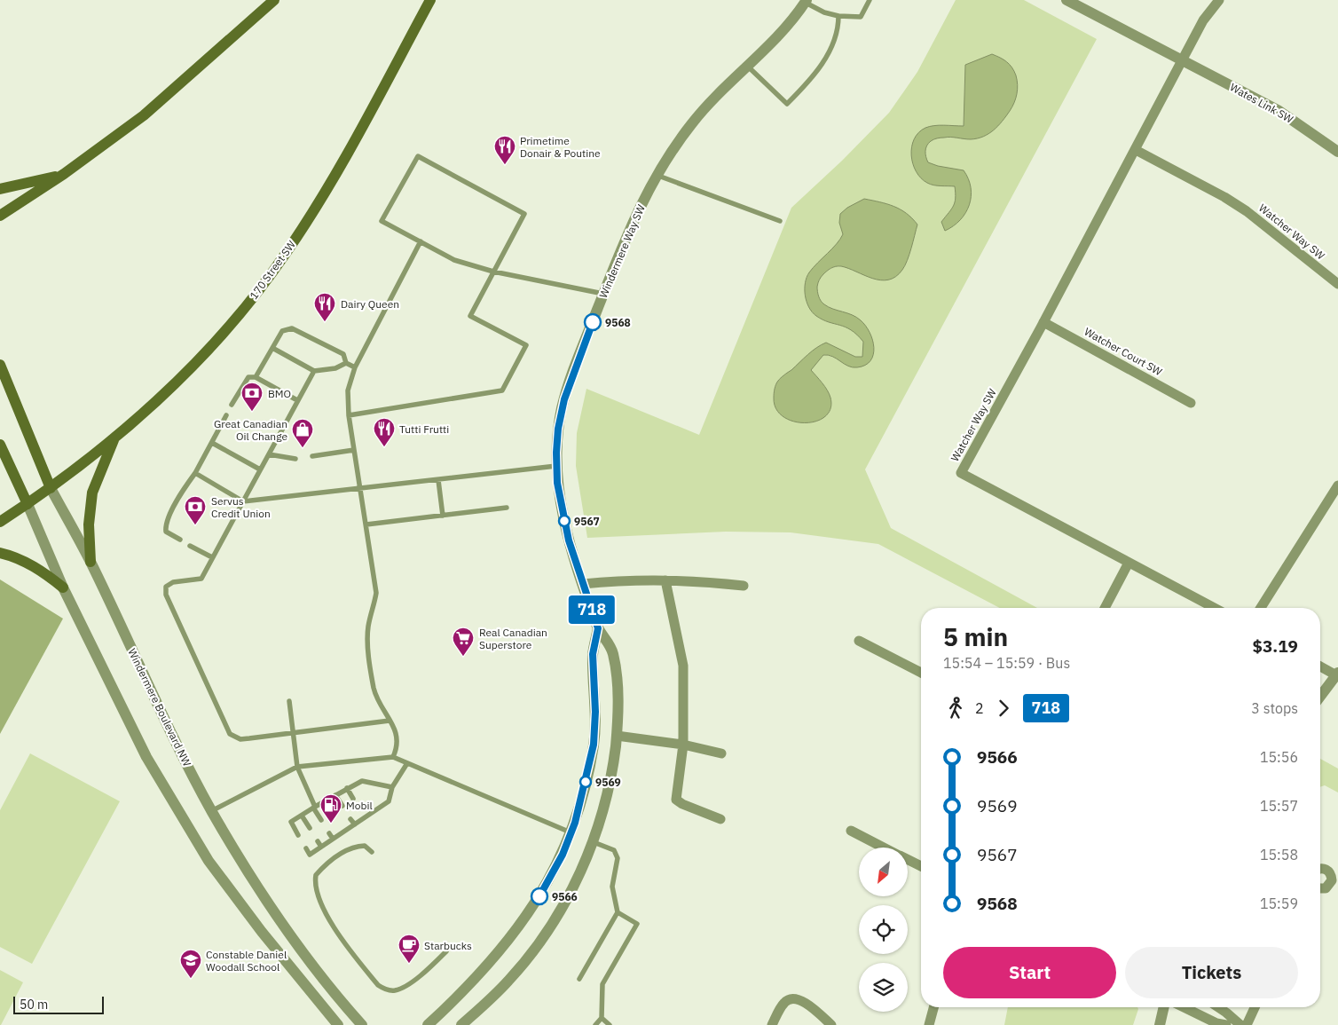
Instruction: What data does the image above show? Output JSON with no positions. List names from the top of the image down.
{
  "streets": {
    "main road": ["170 Street SW", "Windermere Boulevard NW"],
    "street": [
      "Wates Link SW",
      "Watcher Way SW",
      "Windermere Way SW",
      "Watcher Court SW"
    ]
  },
  "crossings": [
    ["Wates Link SW", "Watcher Way SW"],
    ["Watcher Way SW", "Watcher Court SW"],
    ["170 Street SW", "Windermere Boulevard NW"]
  ],
  "places": {
    "restaurant": ["Primetime Donair & Poutine", "Dairy Queen", "Tutti Frutti"],
    "other": [
      "9568",
      "9567",
      "9569",
      "9566"
    ],
    "bank": ["BMO", "Servus Credit Union"],
    "shop": ["Great Canadian Oil Change"],
    "supermarket": ["Real Canadian Superstore"],
    "fuel station": ["Mobil"],
    "cafe": ["Starbucks"],
    "school or university": ["Constable Daniel Woodall School"]
  },
  "lines": ["bus line 718"],
  "scale_bar": "50 m",
  "north": "bottom left",
  "page": {
    "on_map": "718",
    "heading": ["5 min", "15:54 – 15:59 · Bus", "$3.19"],
    "legs": ["2", "718", "3 stops"],
    "list": [
      {
        "name": "9566",
        "value": "15:56"
      },
      {
        "name": "9569",
        "value": "15:57"
      },
      {
        "name": "9567",
        "value": "15:58"
      },
      {
        "name": "9568",
        "value": "15:59"
      }
    ],
    "buttons": ["Start", "Tickets"],
    "scale": "50 m"
  }
}
